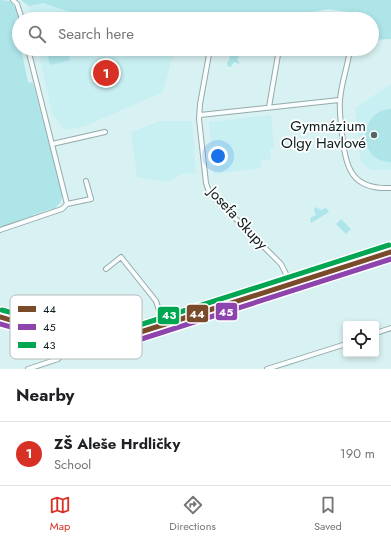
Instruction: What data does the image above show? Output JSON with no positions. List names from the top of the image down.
{
  "streets": {
    "street": ["Josefa Skupy"]
  },
  "places": ["Gymnázium Olgy Havlové"],
  "lines": ["transit line 43", "transit line 44", "transit line 45"],
  "legend": ["44", "45", "43"],
  "page": {
    "search": "Search here",
    "pins": "1",
    "heading": "Nearby",
    "list": [
      {
        "mark": "1",
        "name": "ZŠ Aleše Hrdličky",
        "note": "School",
        "value": "190 m"
      }
    ],
    "nav": ["Map", "Directions", "Saved"]
  }
}
